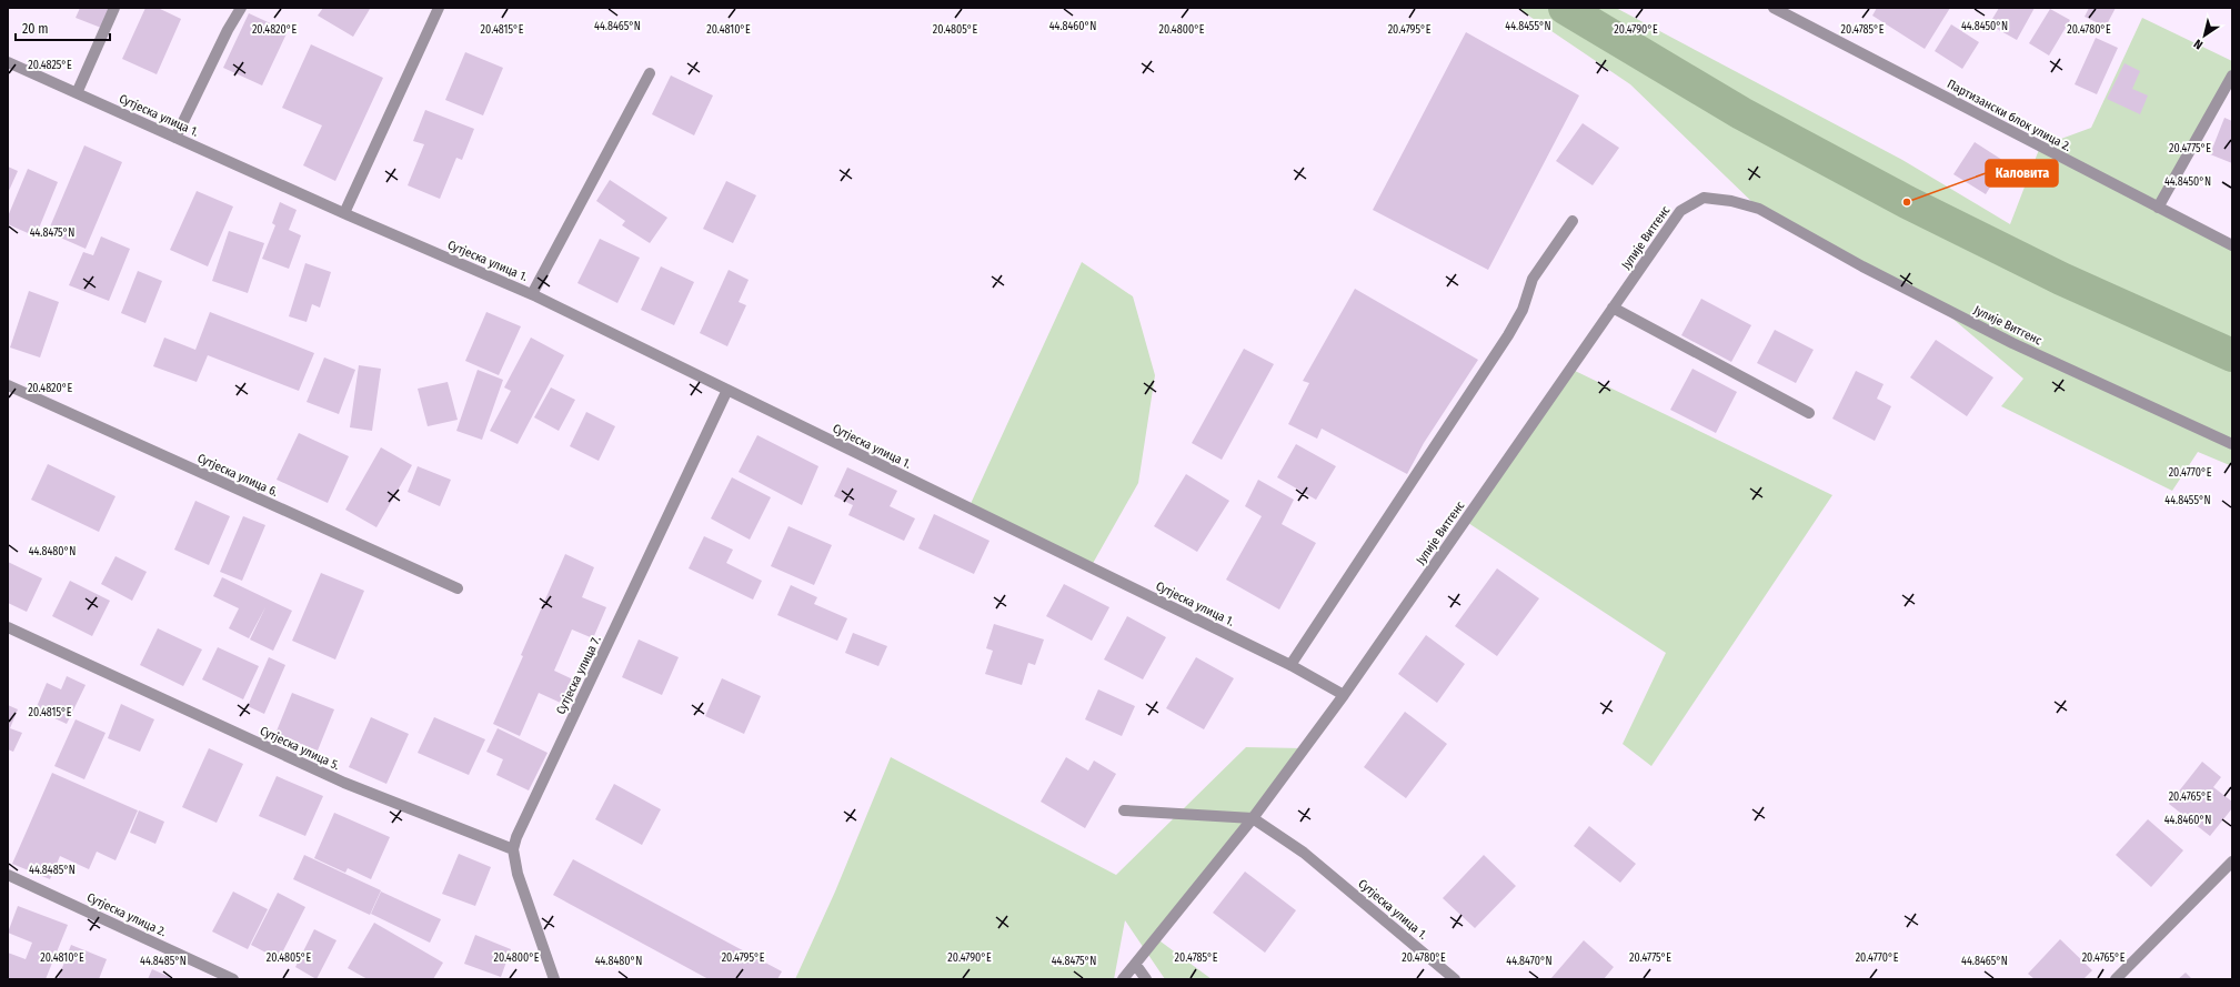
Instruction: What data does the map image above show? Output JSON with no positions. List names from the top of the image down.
{
  "streets": {
    "street": [
      "Сутјеска улица 1.",
      "Партизански блок улица 2.",
      "Јулије Витгенс",
      "Сутјеска улица 6.",
      "Сутјеска улица 7.",
      "Сутјеска улица 5.",
      "Сутјеска улица 2."
    ]
  },
  "crossings": [
    ["Сутјеска улица 1.", "Јулије Витгенс"],
    ["Сутјеска улица 1.", "Сутјеска улица 7."],
    ["Сутјеска улица 7.", "Сутјеска улица 5."]
  ],
  "places": ["Каловита"],
  "scale_bar": "20 m",
  "north": "bottom left",
  "coordinates": [
    "44.8465°N",
    "44.8460°N",
    "44.8455°N",
    "44.8450°N",
    "20.4820°E",
    "20.4815°E",
    "20.4810°E",
    "20.4805°E",
    "20.4800°E",
    "20.4795°E",
    "20.4790°E",
    "20.4785°E",
    "20.4780°E",
    "20.4825°E",
    "20.4775°E",
    "44.8475°N",
    "20.4770°E",
    "44.8480°N",
    "20.4765°E",
    "44.8485°N",
    "44.8470°N"
  ]
}
